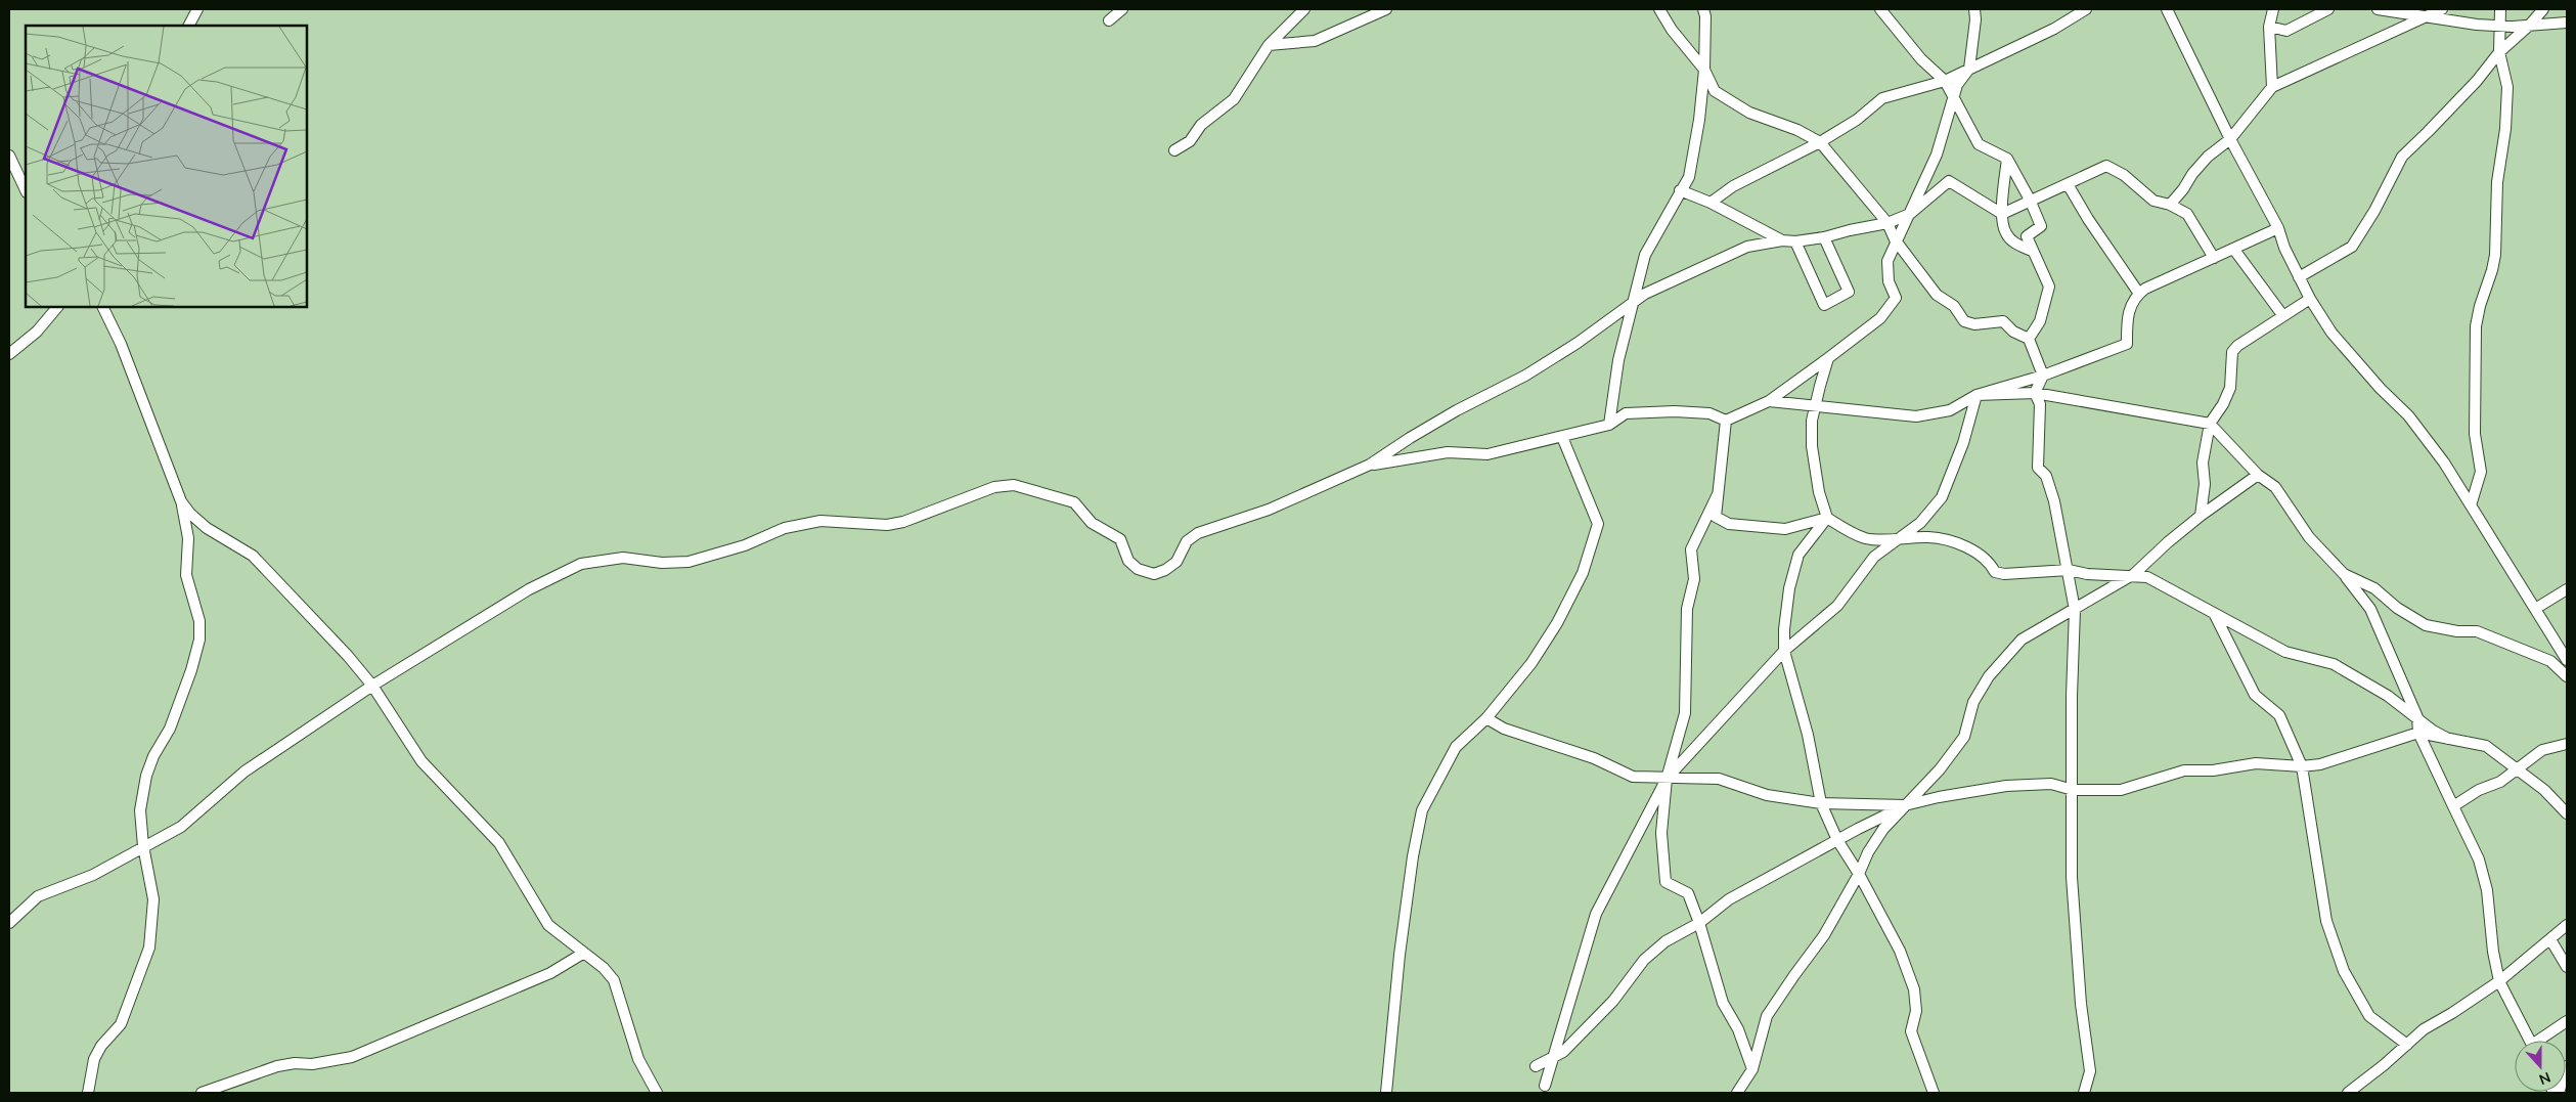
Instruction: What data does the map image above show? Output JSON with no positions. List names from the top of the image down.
{
  "north": "bottom"
}
